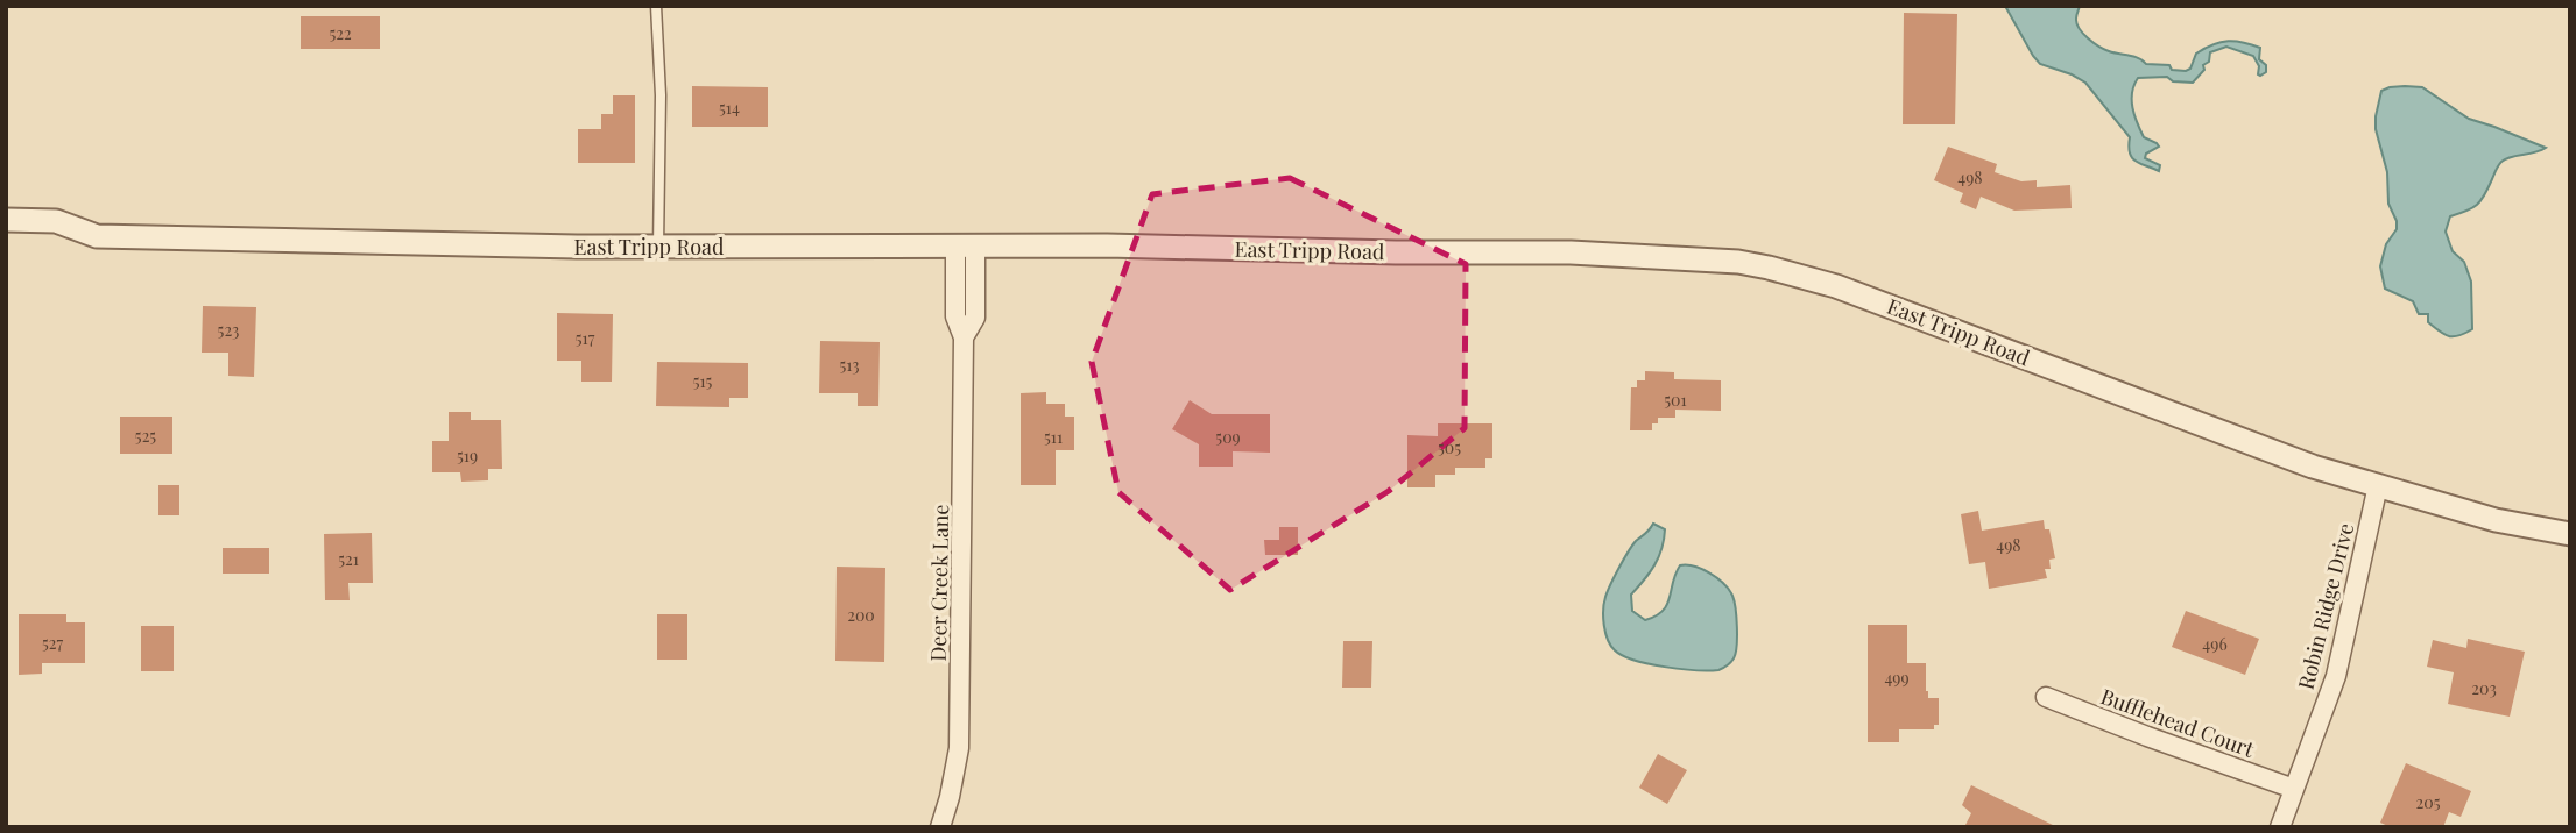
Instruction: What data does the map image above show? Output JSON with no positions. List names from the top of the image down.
{
  "streets": {
    "street": [
      "East Tripp Road",
      "Deer Creek Lane",
      "Robin Ridge Drive",
      "Bufflehead Court"
    ]
  },
  "crossings": [
    ["East Tripp Road", "Deer Creek Lane"],
    ["East Tripp Road", "Robin Ridge Drive"],
    ["Robin Ridge Drive", "Bufflehead Court"]
  ],
  "house_numbers": [
    "522",
    "514",
    "498",
    "523",
    "517",
    "513",
    "515",
    "501",
    "525",
    "511",
    "509",
    "505",
    "519",
    "498",
    "521",
    "200",
    "527",
    "496",
    "499",
    "203",
    "205"
  ]
}
